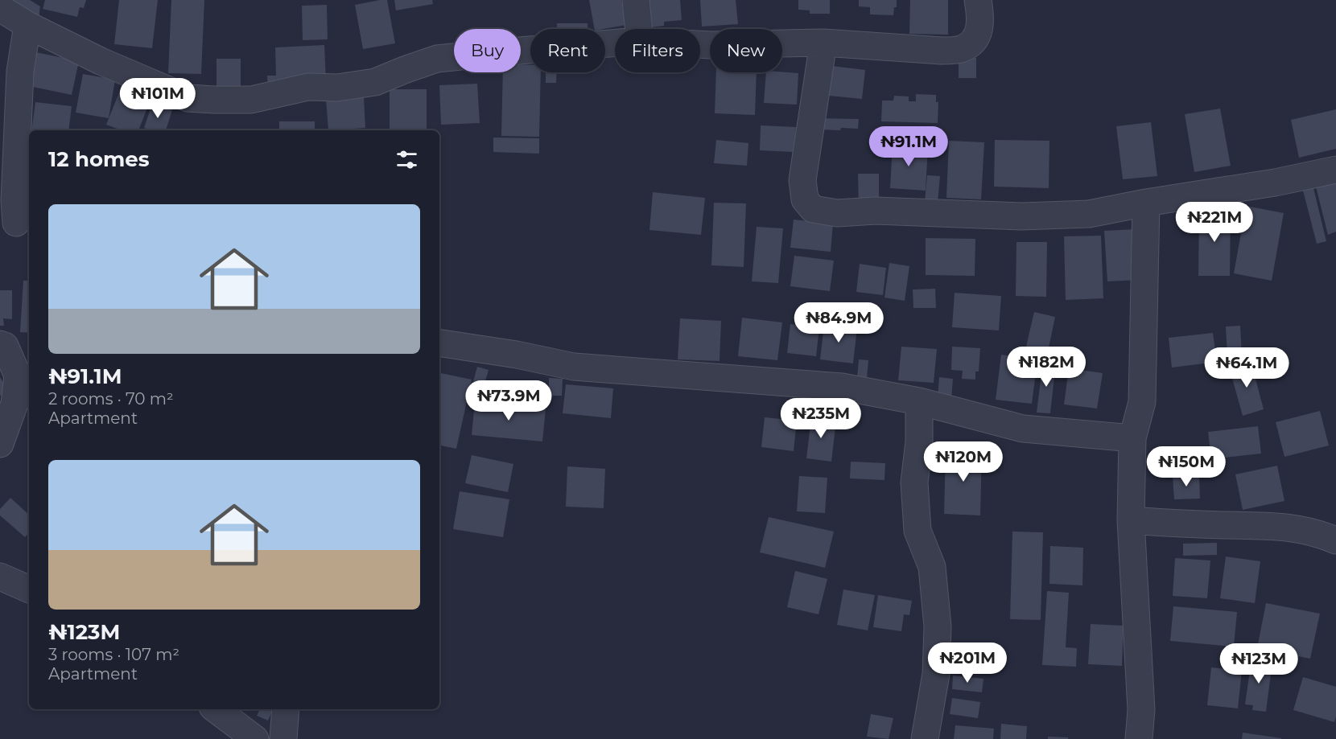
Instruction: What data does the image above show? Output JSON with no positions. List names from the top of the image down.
{
  "page": {
    "chip": [
      "Buy",
      "Rent",
      "Filters",
      "New"
    ],
    "price": [
      "₦101M",
      "₦91.1M",
      "₦221M",
      "₦84.9M",
      "₦182M",
      "₦64.1M",
      "₦73.9M",
      "₦235M",
      "₦120M",
      "₦150M",
      "₦201M",
      "₦123M"
    ],
    "heading": "12 homes",
    "list": [
      {
        "name": "₦91.1M",
        "note": "2 rooms · 70 m² · Apartment"
      },
      {
        "name": "₦123M",
        "note": "3 rooms · 107 m² · Apartment"
      }
    ]
  }
}
